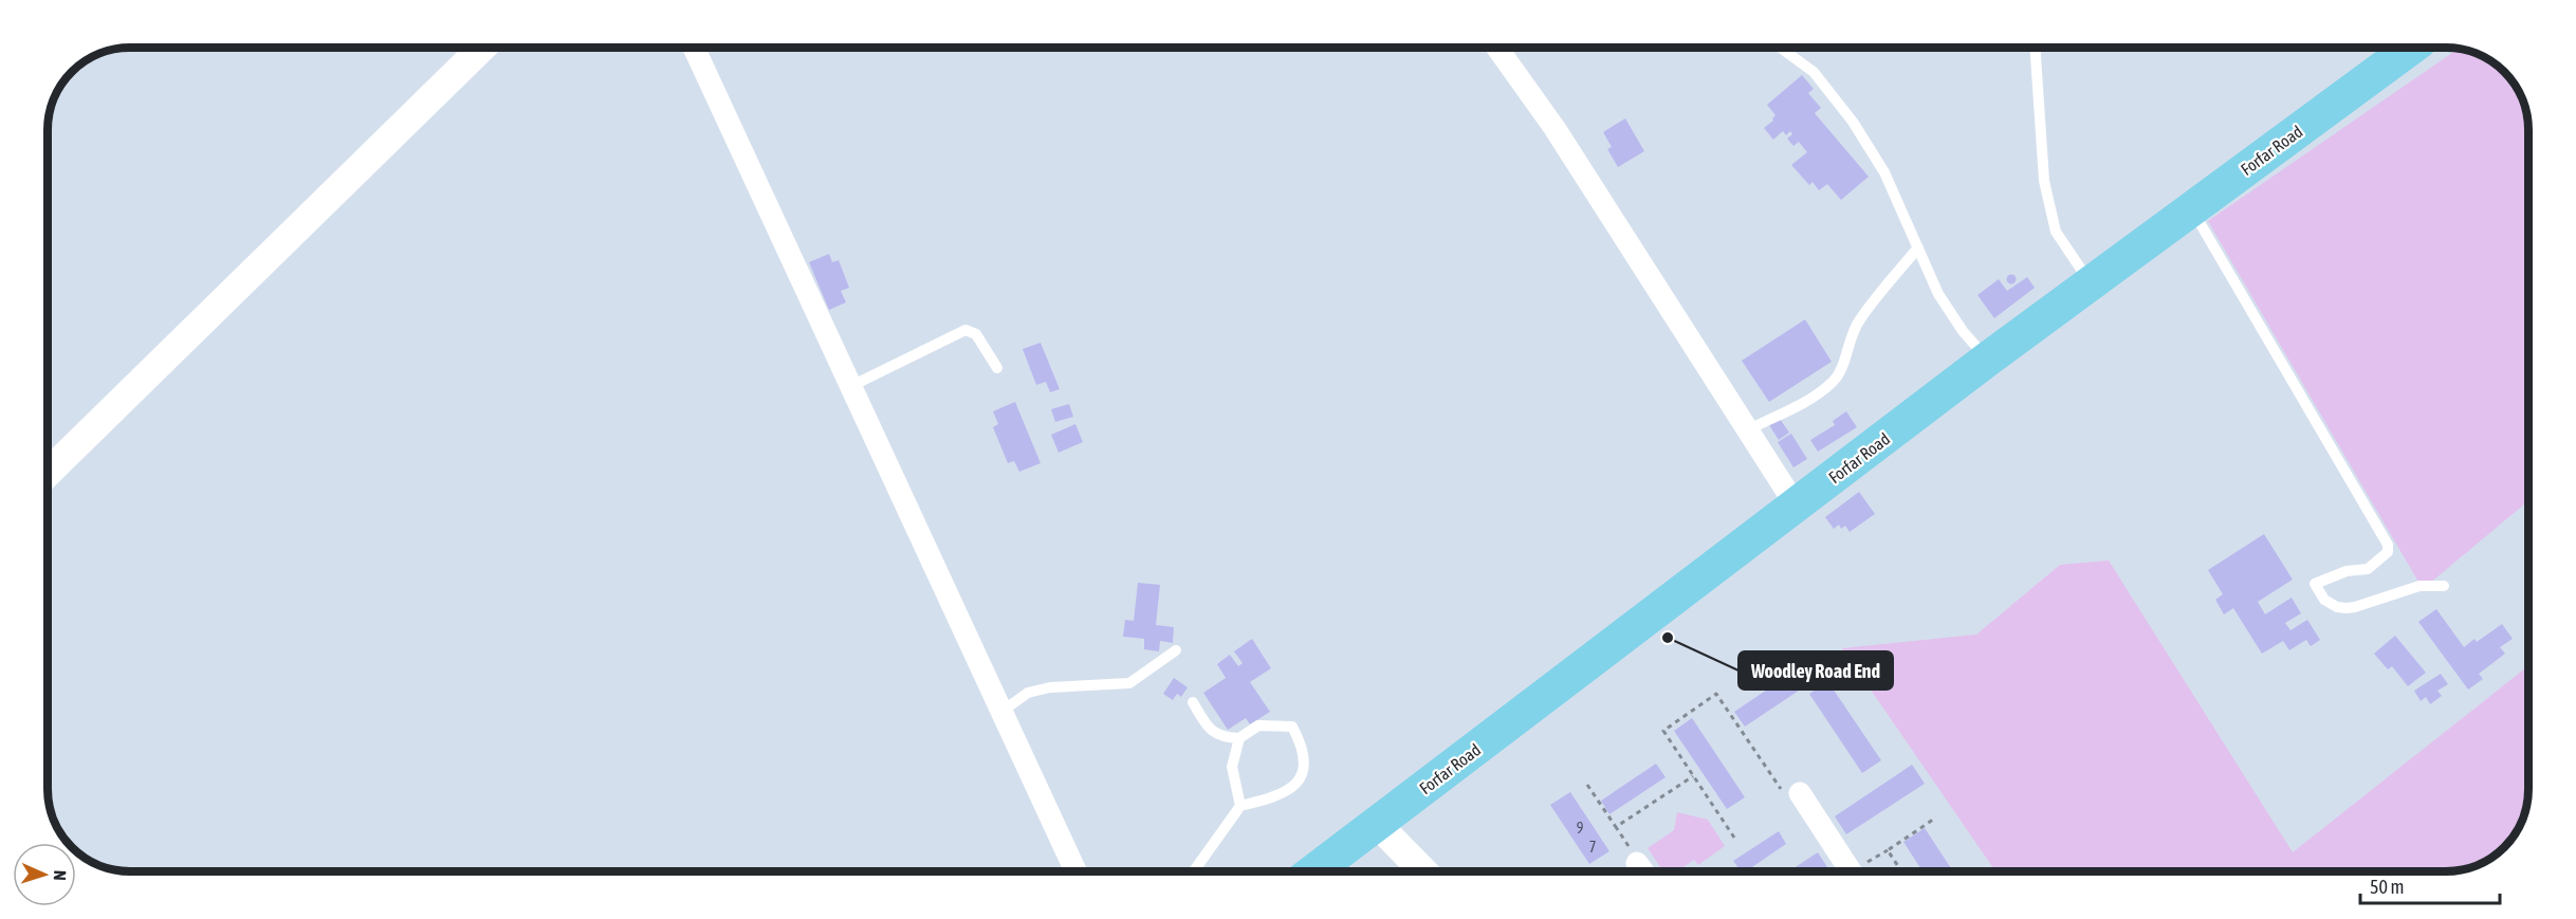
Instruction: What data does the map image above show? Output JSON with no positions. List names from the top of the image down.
{
  "streets": {
    "main road": ["Forfar Road"]
  },
  "places": ["Woodley Road End"],
  "house_numbers": ["9", "7"],
  "scale_bar": "50 m",
  "north": "right"
}
